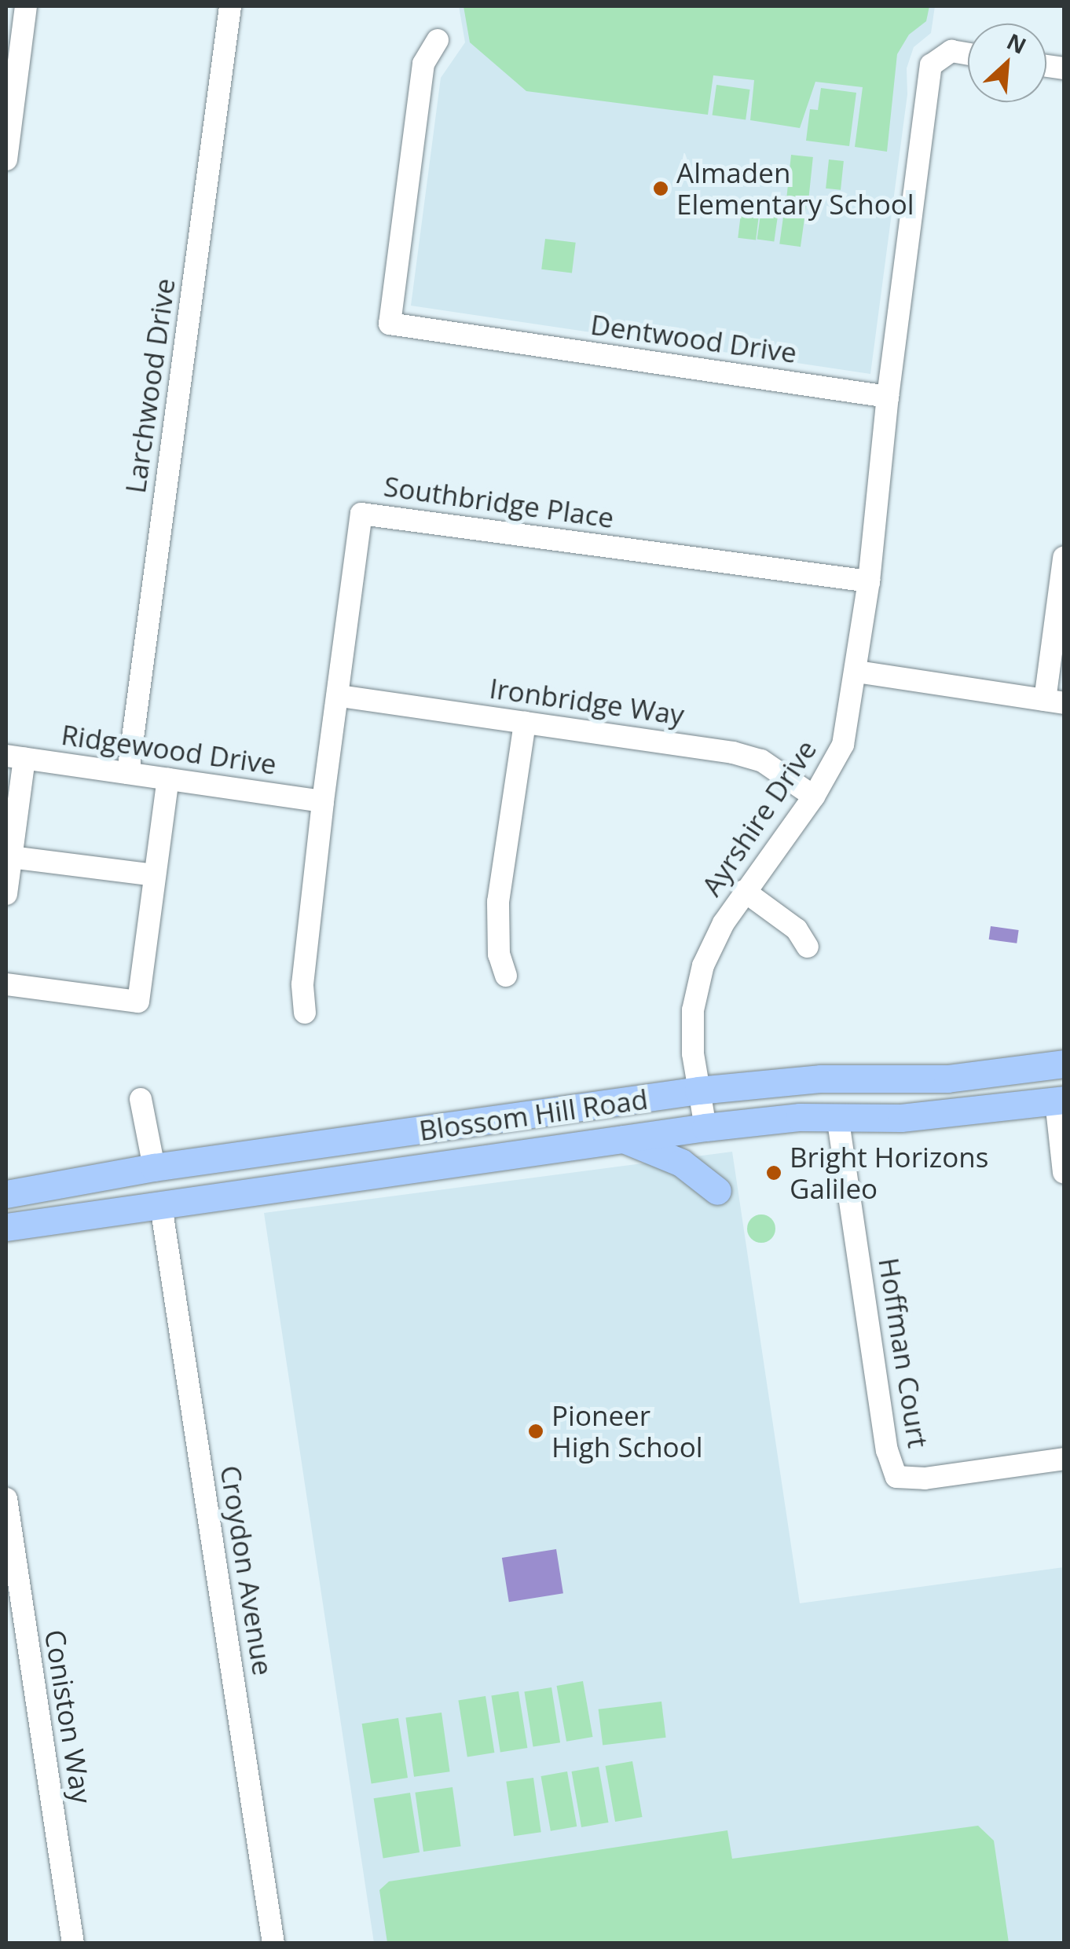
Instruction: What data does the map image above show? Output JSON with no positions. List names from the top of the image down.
{
  "streets": {
    "main road": ["Blossom Hill Road"],
    "street": [
      "Dentwood Drive",
      "Larchwood Drive",
      "Southbridge Place",
      "Ironbridge Way",
      "Ridgewood Drive",
      "Ayrshire Drive",
      "Hoffman Court",
      "Croydon Avenue",
      "Coniston Way"
    ]
  },
  "crossings": [
    ["Dentwood Drive", "Ayrshire Drive"],
    ["Larchwood Drive", "Ridgewood Drive"],
    ["Southbridge Place", "Ironbridge Way"],
    ["Southbridge Place", "Ridgewood Drive"],
    ["Southbridge Place", "Ayrshire Drive"],
    ["Ironbridge Way", "Ayrshire Drive"],
    ["Ayrshire Drive", "Blossom Hill Road"],
    ["Blossom Hill Road", "Hoffman Court"],
    ["Blossom Hill Road", "Croydon Avenue"]
  ],
  "places": ["Almaden Elementary School", "Bright Horizons Galileo", "Pioneer High School"],
  "north": "top right"
}
